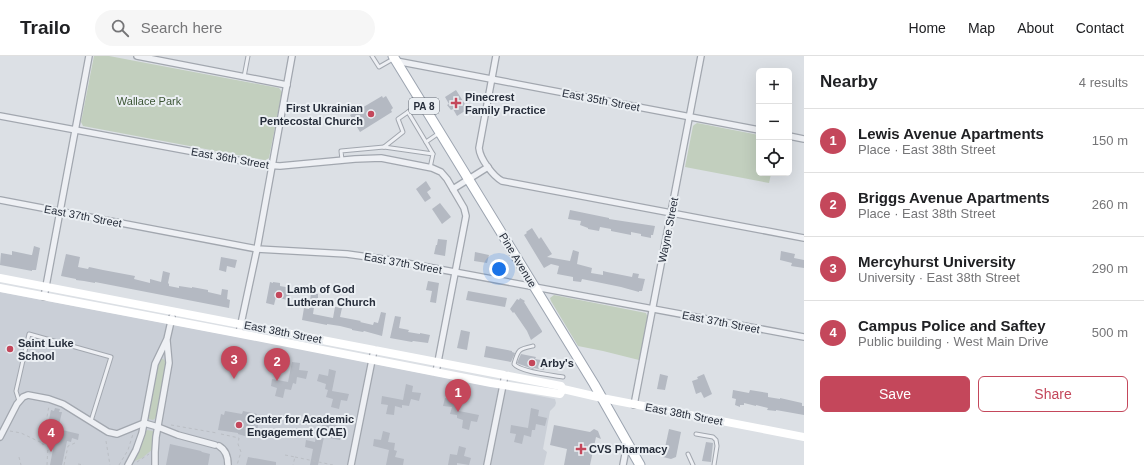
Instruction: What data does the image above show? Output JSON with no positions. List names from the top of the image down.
{
  "streets": {
    "main road": ["PA 8", "Pine Avenue", "East 38th Street"],
    "street": [
      "East 35th Street",
      "East 36th Street",
      "East 37th Street",
      "Wayne Street"
    ]
  },
  "crossings": [
    ["East 35th Street", "Wayne Street"],
    ["East 35th Street", "Pine Avenue"],
    ["East 36th Street", "East 37th Street"],
    ["East 36th Street", "East 38th Street"],
    ["East 37th Street", "Wayne Street"],
    ["East 37th Street", "Pine Avenue"],
    ["Wayne Street", "East 38th Street"],
    ["Pine Avenue", "East 38th Street"]
  ],
  "parks": ["Wallace Park"],
  "places": {
    "health": ["Pinecrest Family Practice", "CVS Pharmacy"],
    "other": [
      "First Ukrainian Pentecostal Church",
      "Lamb of God Lutheran Church",
      "Saint Luke School",
      "Arby's",
      "Center for Academic Engagement (CAE)"
    ]
  },
  "page": {
    "header": "Trailo",
    "search": "Search here",
    "nav": [
      "Home",
      "Map",
      "About",
      "Contact"
    ],
    "heading": ["Nearby", "4 results"],
    "map_buttons": ["+", "−"],
    "list": [
      {
        "mark": "1",
        "name": "Lewis Avenue Apartments",
        "note": "Place · East 38th Street",
        "value": "150 m"
      },
      {
        "mark": "2",
        "name": "Briggs Avenue Apartments",
        "note": "Place · East 38th Street",
        "value": "260 m"
      },
      {
        "mark": "3",
        "name": "Mercyhurst University",
        "note": "University · East 38th Street",
        "value": "290 m"
      },
      {
        "mark": "4",
        "name": "Campus Police and Saftey",
        "note": "Public building · West Main Drive",
        "value": "500 m"
      }
    ],
    "pins": [
      "3",
      "2",
      "1",
      "4"
    ],
    "buttons": ["Save", "Share"]
  }
}
